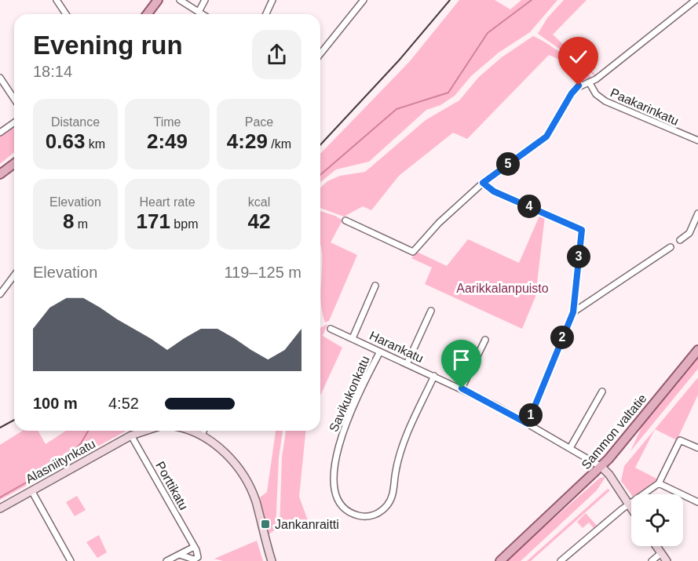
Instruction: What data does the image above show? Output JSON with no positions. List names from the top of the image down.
{
  "streets": {
    "main road": ["Sammon valtatie"],
    "street": [
      "Paakarinkatu",
      "Harankatu",
      "Savikukonkatu",
      "Alasniitynkatu",
      "Porttikatu"
    ]
  },
  "crossings": [
    ["Harankatu", "Savikukonkatu"],
    ["Harankatu", "Sammon valtatie"],
    ["Alasniitynkatu", "Porttikatu"]
  ],
  "parks": ["Aarikkalanpuisto"],
  "places": {
    "transit": ["Jankanraitti"]
  },
  "page": {
    "heading": ["Evening run", "18:14"],
    "stats": [
      ["Distance", "0.63 km"],
      ["Time", "2:49"],
      ["Pace", "4:29 /km"],
      ["Elevation", "8 m"],
      ["Heart rate", "171 bpm"],
      ["kcal", "42"]
    ],
    "pins": [
      "5",
      "4",
      "3",
      "2",
      "1"
    ],
    "chart": ["Elevation", "119–125 m"],
    "list": [
      {
        "name": "100 m",
        "note": "4:52"
      }
    ]
  }
}
